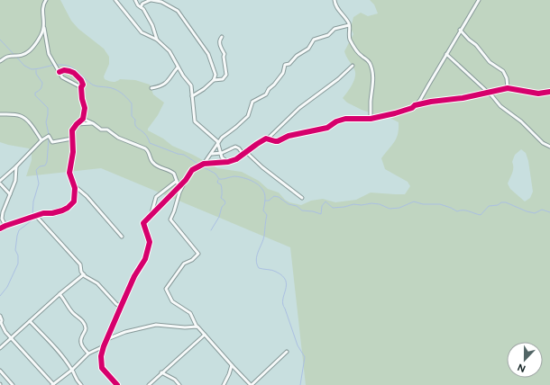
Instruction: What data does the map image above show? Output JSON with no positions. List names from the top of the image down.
{
  "north": "bottom"
}
